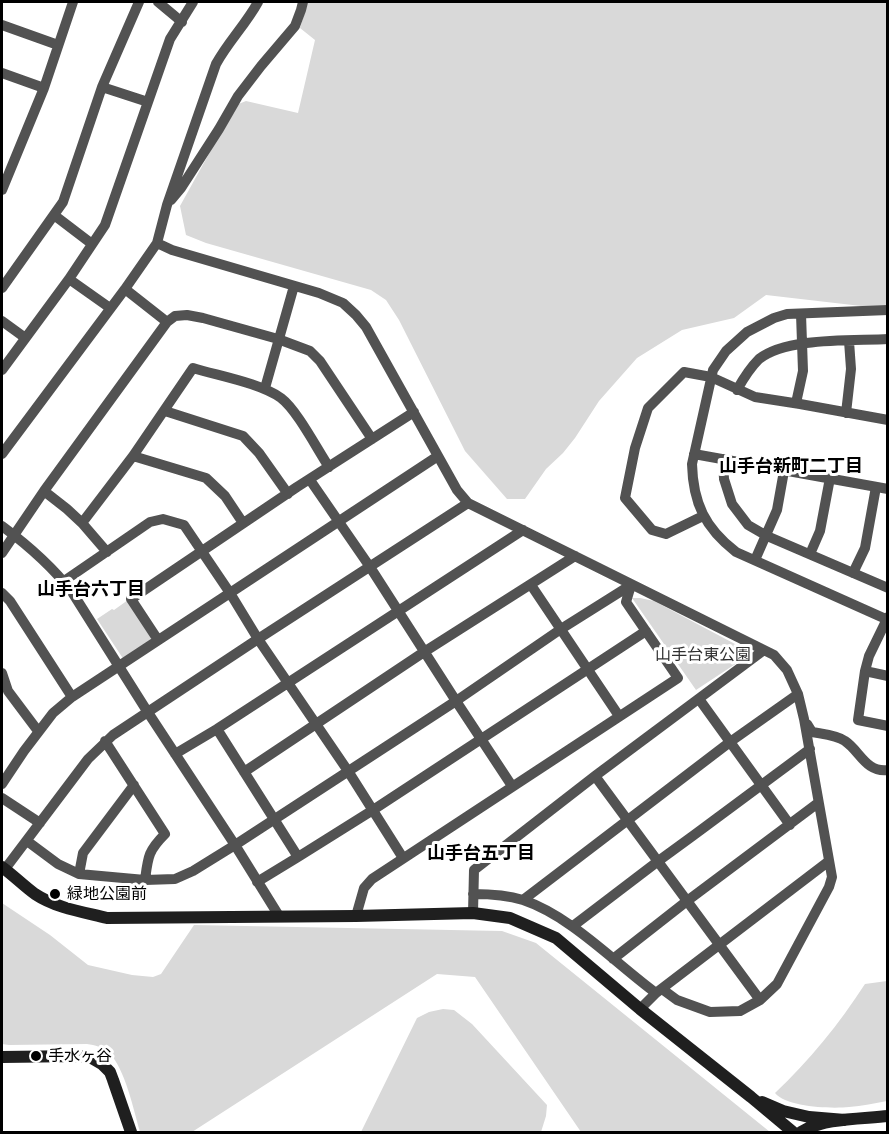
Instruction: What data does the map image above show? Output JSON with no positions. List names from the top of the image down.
{
  "districts": ["山手台新町二丁目", "山手台六丁目", "山手台五丁目"],
  "parks": ["山手台東公園"],
  "places": ["緑地公園前", "手水ヶ谷"]
}
